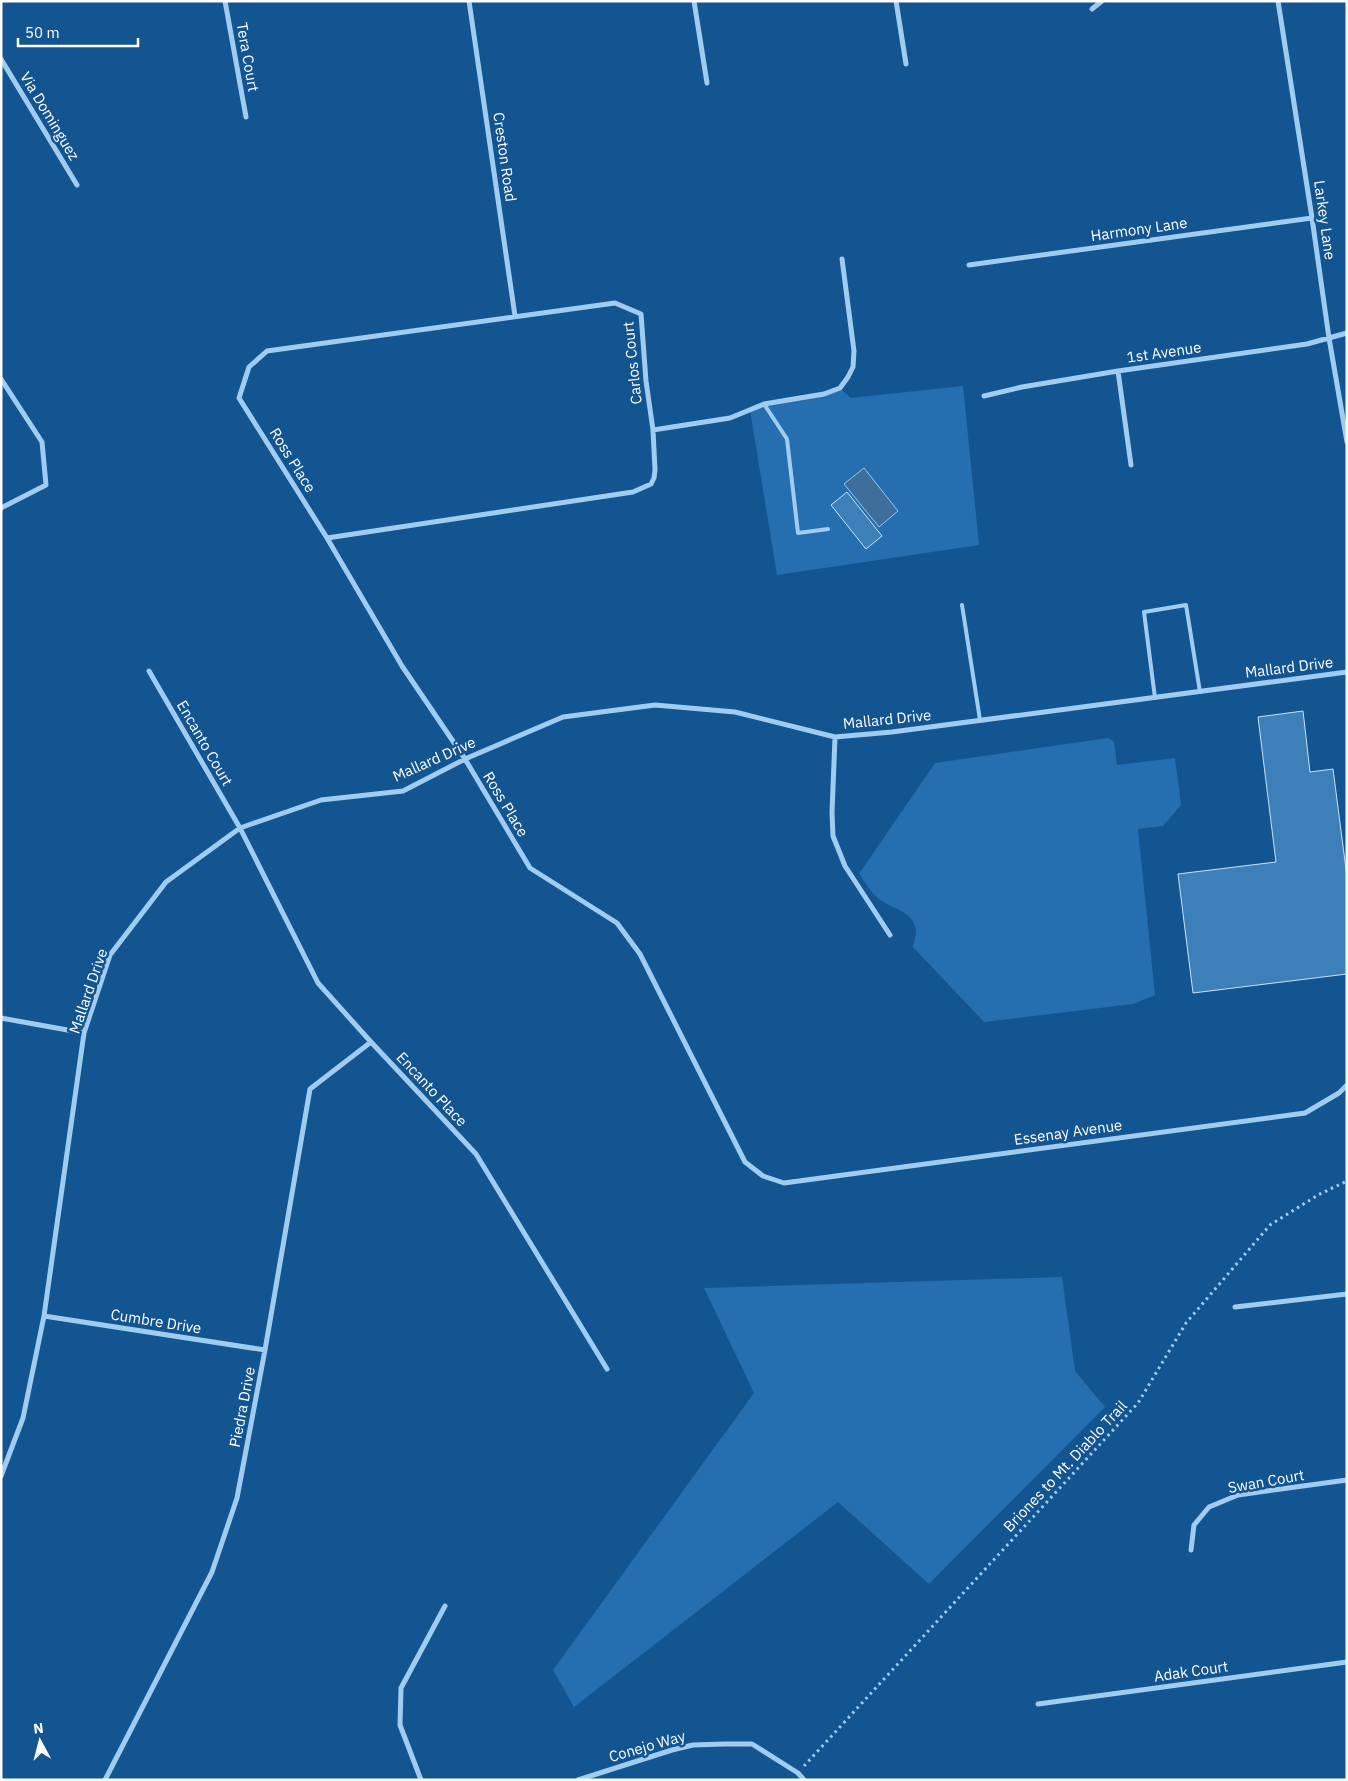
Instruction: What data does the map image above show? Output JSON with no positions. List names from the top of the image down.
{
  "streets": {
    "street": [
      "Tera Court",
      "Via Dominguez",
      "Creston Road",
      "Larkey Lane",
      "Harmony Lane",
      "1st Avenue",
      "Carlos Court",
      "Ross Place",
      "Mallard Drive",
      "Encanto Court",
      "Encanto Place",
      "Essenay Avenue",
      "Cumbre Drive",
      "Piedra Drive",
      "Swan Court",
      "Adak Court",
      "Conejo Way"
    ],
    "path": ["Briones to Mt. Diablo Trail"]
  },
  "crossings": [
    ["Creston Road", "Carlos Court"],
    ["Larkey Lane", "Harmony Lane"],
    ["Larkey Lane", "1st Avenue"],
    ["Carlos Court", "Ross Place"],
    ["Ross Place", "Mallard Drive"],
    ["Ross Place", "Essenay Avenue"],
    ["Mallard Drive", "Encanto Court"],
    ["Mallard Drive", "Encanto Place"],
    ["Mallard Drive", "Cumbre Drive"],
    ["Encanto Court", "Encanto Place"],
    ["Encanto Place", "Piedra Drive"],
    ["Cumbre Drive", "Piedra Drive"],
    ["Briones to Mt. Diablo Trail", "Conejo Way"]
  ],
  "scale_bar": "50 m",
  "north": "top"
}
